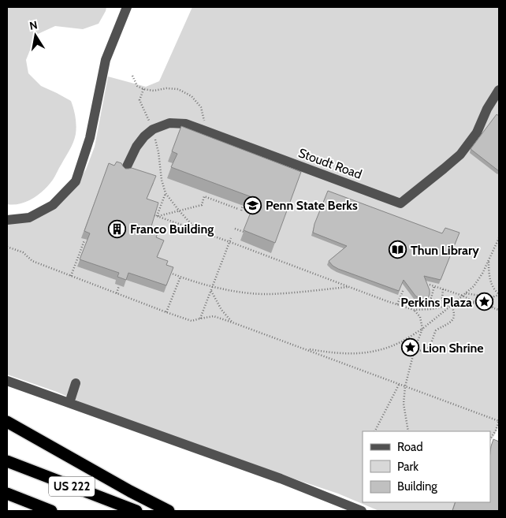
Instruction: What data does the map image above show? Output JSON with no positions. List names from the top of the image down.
{
  "streets": {
    "highway": ["US 222"],
    "lane": ["Stoudt Road"]
  },
  "places": {
    "school or university": ["Penn State Berks"],
    "building": ["Franco Building"],
    "library": ["Thun Library"],
    "place": ["Perkins Plaza", "Lion Shrine"]
  },
  "legend": ["Road", "Park", "Building"],
  "north": "top"
}
